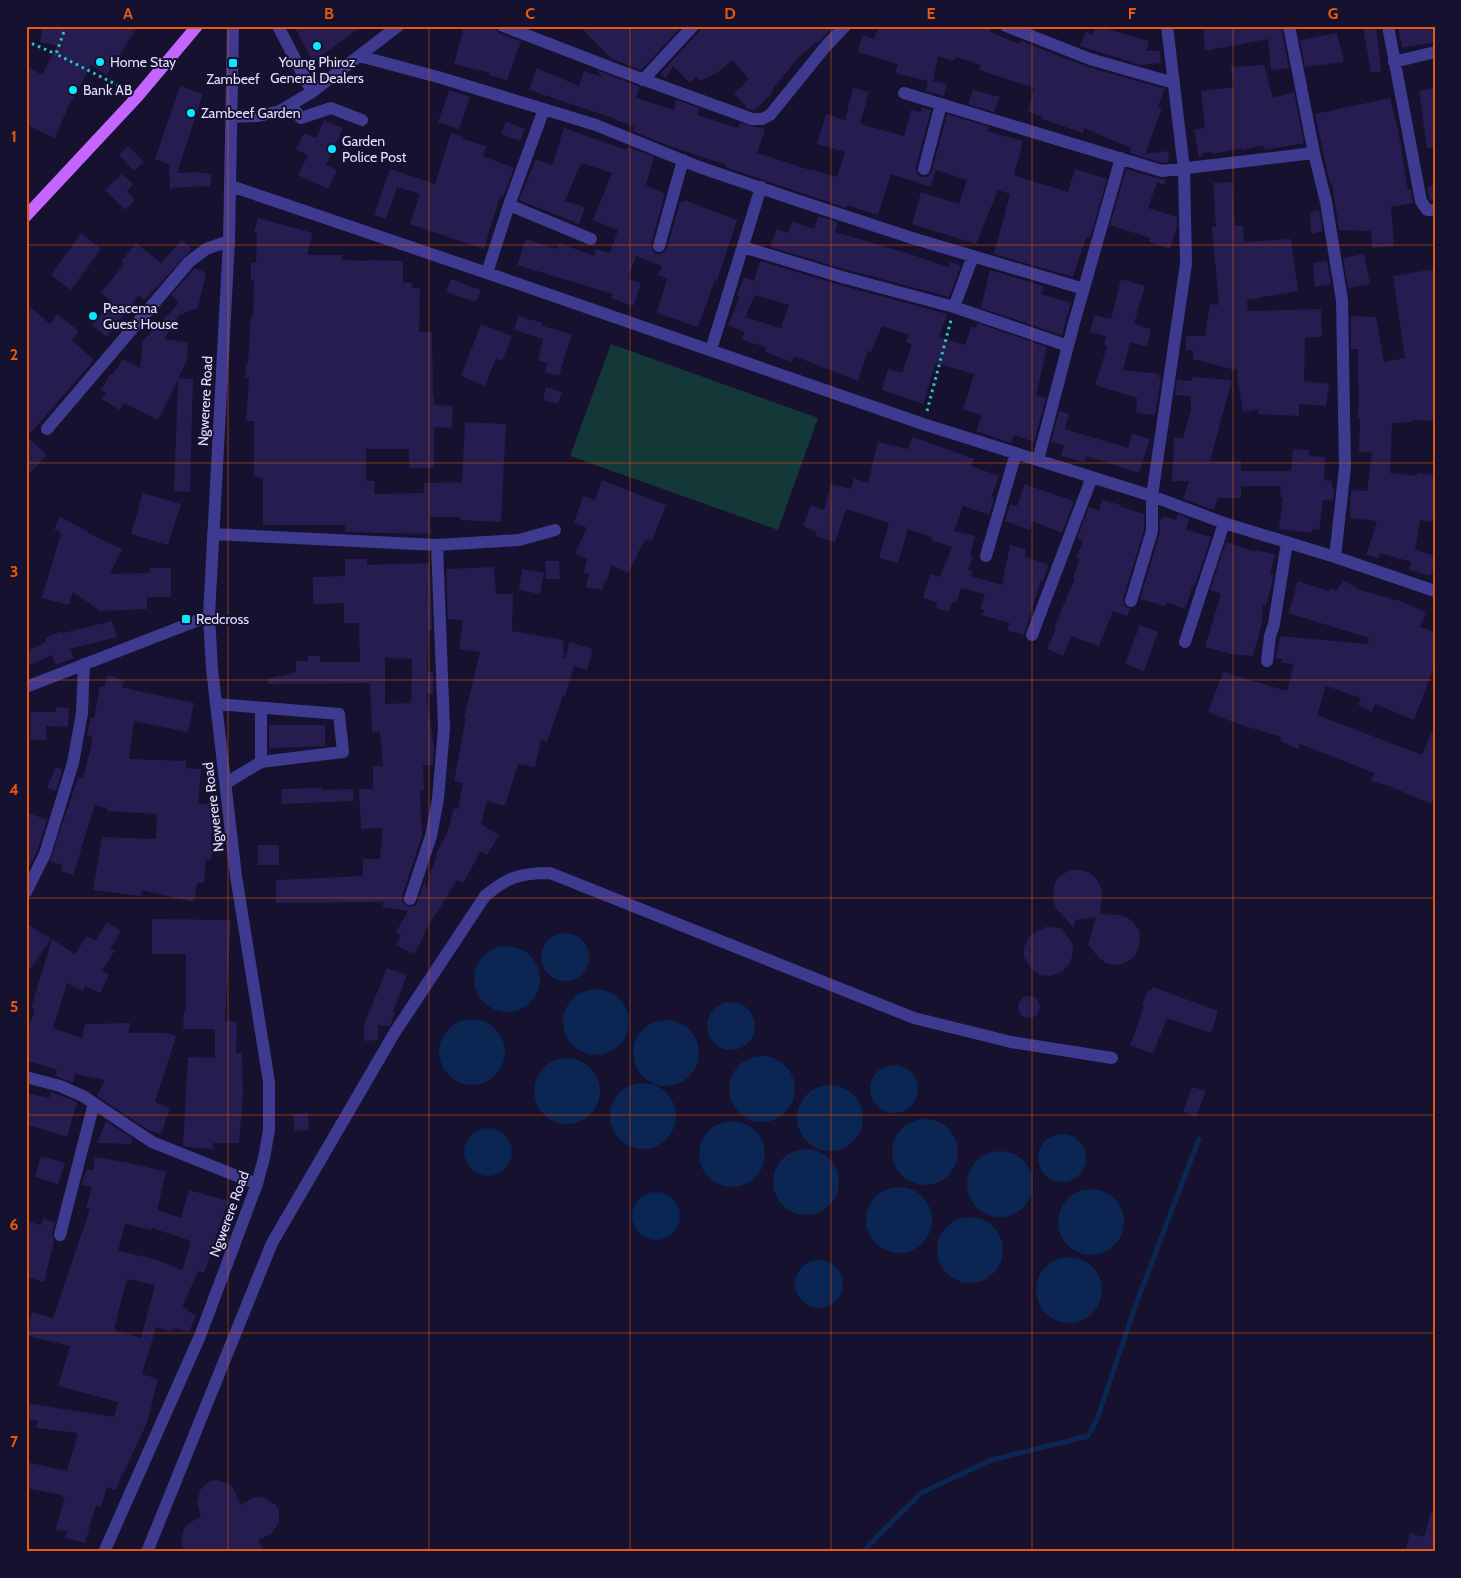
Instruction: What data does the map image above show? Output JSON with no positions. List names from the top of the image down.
{
  "streets": {
    "street": ["Ngwerere Road"]
  },
  "places": {
    "other": [
      "Young Phiroz General Dealers",
      "Home Stay",
      "Bank AB",
      "Zambeef Garden",
      "Garden Police Post",
      "Peacema Guest House"
    ],
    "transit": ["Zambeef", "Redcross"]
  },
  "grid": {
    "columns": [
      "A",
      "B",
      "C",
      "D",
      "E",
      "F",
      "G"
    ],
    "rows": [
      "1",
      "2",
      "3",
      "4",
      "5",
      "6",
      "7"
    ]
  }
}
